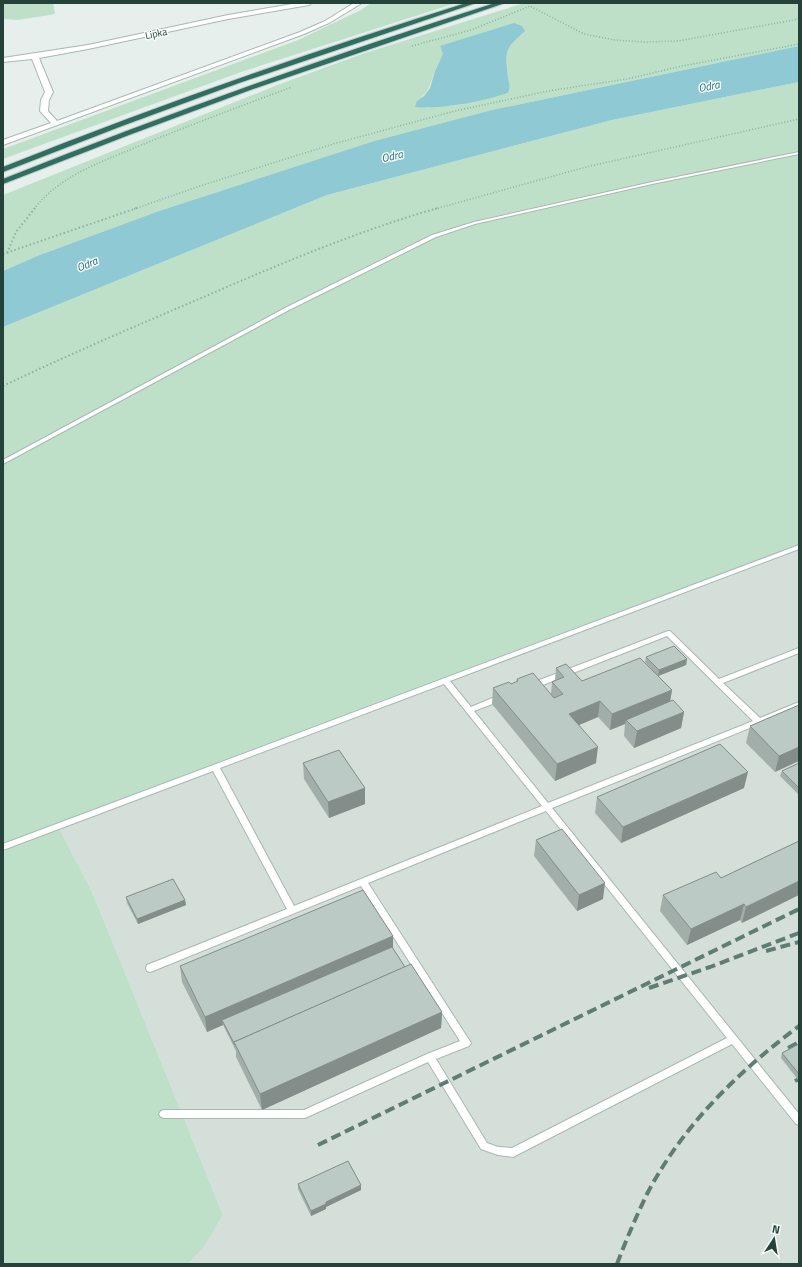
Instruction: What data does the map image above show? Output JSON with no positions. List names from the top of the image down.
{
  "streets": {
    "street": ["Lipka"]
  },
  "water": ["Odra"],
  "north": "top"
}
